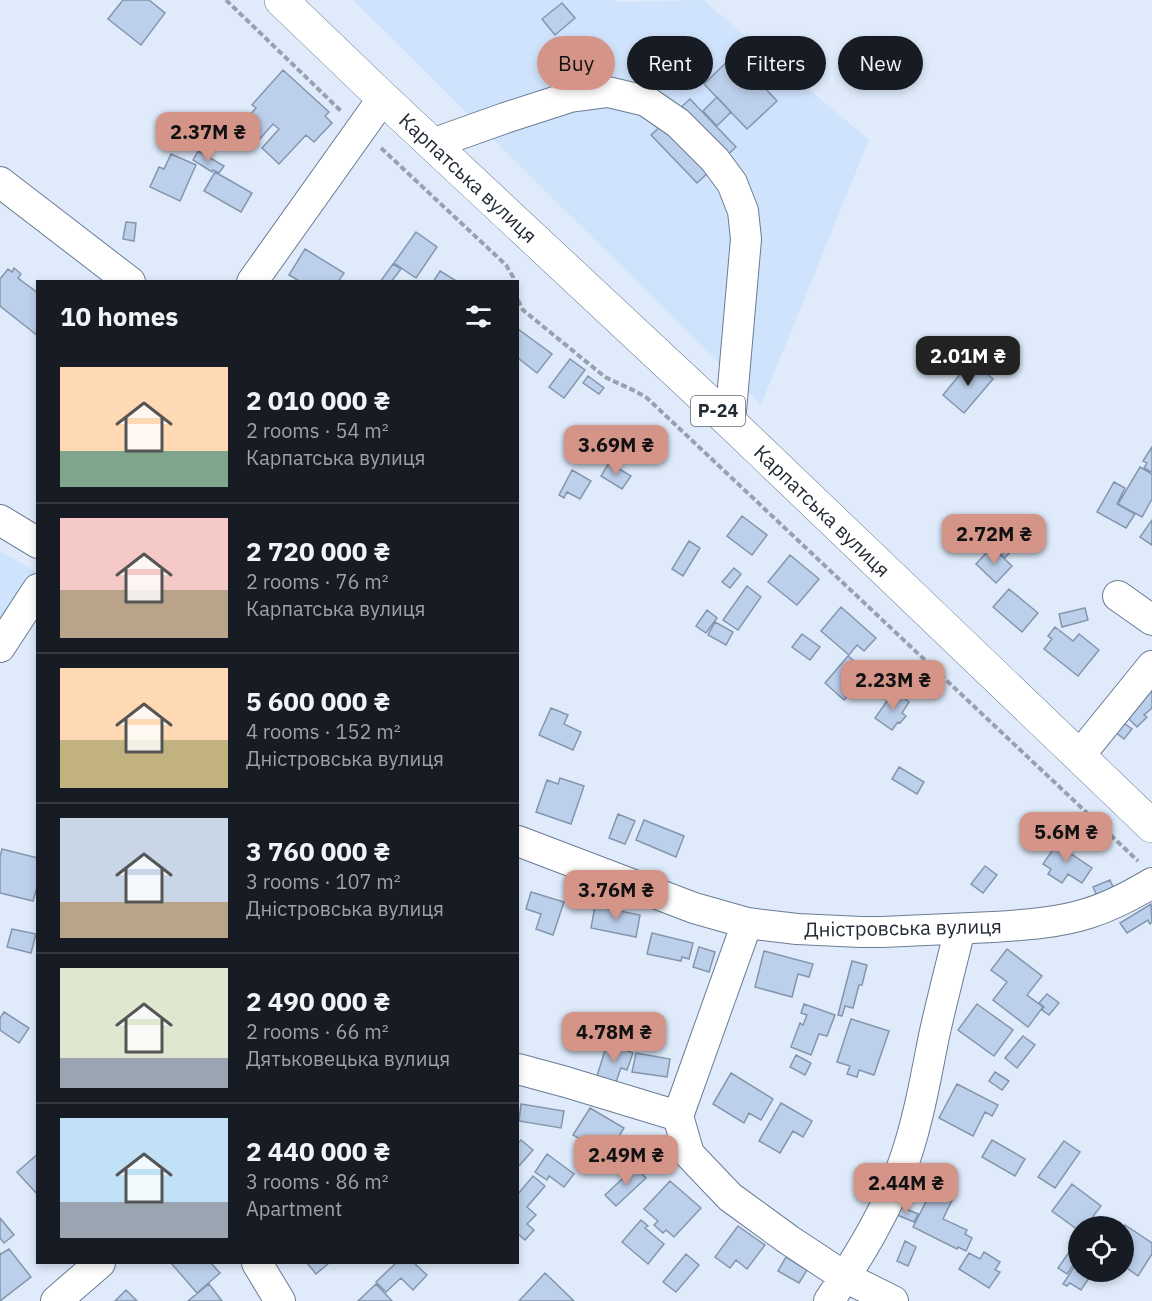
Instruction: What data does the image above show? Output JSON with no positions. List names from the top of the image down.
{
  "streets": {
    "main road": ["Карпатська вулиця", "Р-24"],
    "street": ["Дністровська вулиця"]
  },
  "page": {
    "chip": [
      "Buy",
      "Rent",
      "Filters",
      "New"
    ],
    "price": [
      "2.37M ₴",
      "2.01M ₴",
      "3.69M ₴",
      "2.72M ₴",
      "2.23M ₴",
      "5.6M ₴",
      "3.76M ₴",
      "4.78M ₴",
      "2.49M ₴",
      "2.44M ₴"
    ],
    "heading": "10 homes",
    "list": [
      {
        "name": "2 010 000 ₴",
        "note": "2 rooms · 54 m² · Карпатська вулиця"
      },
      {
        "name": "2 720 000 ₴",
        "note": "2 rooms · 76 m² · Карпатська вулиця"
      },
      {
        "name": "5 600 000 ₴",
        "note": "4 rooms · 152 m² · Дністровська вулиця"
      },
      {
        "name": "3 760 000 ₴",
        "note": "3 rooms · 107 m² · Дністровська вулиця"
      },
      {
        "name": "2 490 000 ₴",
        "note": "2 rooms · 66 m² · Дятьковецька вулиця"
      },
      {
        "name": "2 440 000 ₴",
        "note": "3 rooms · 86 m² · Apartment"
      }
    ]
  }
}
